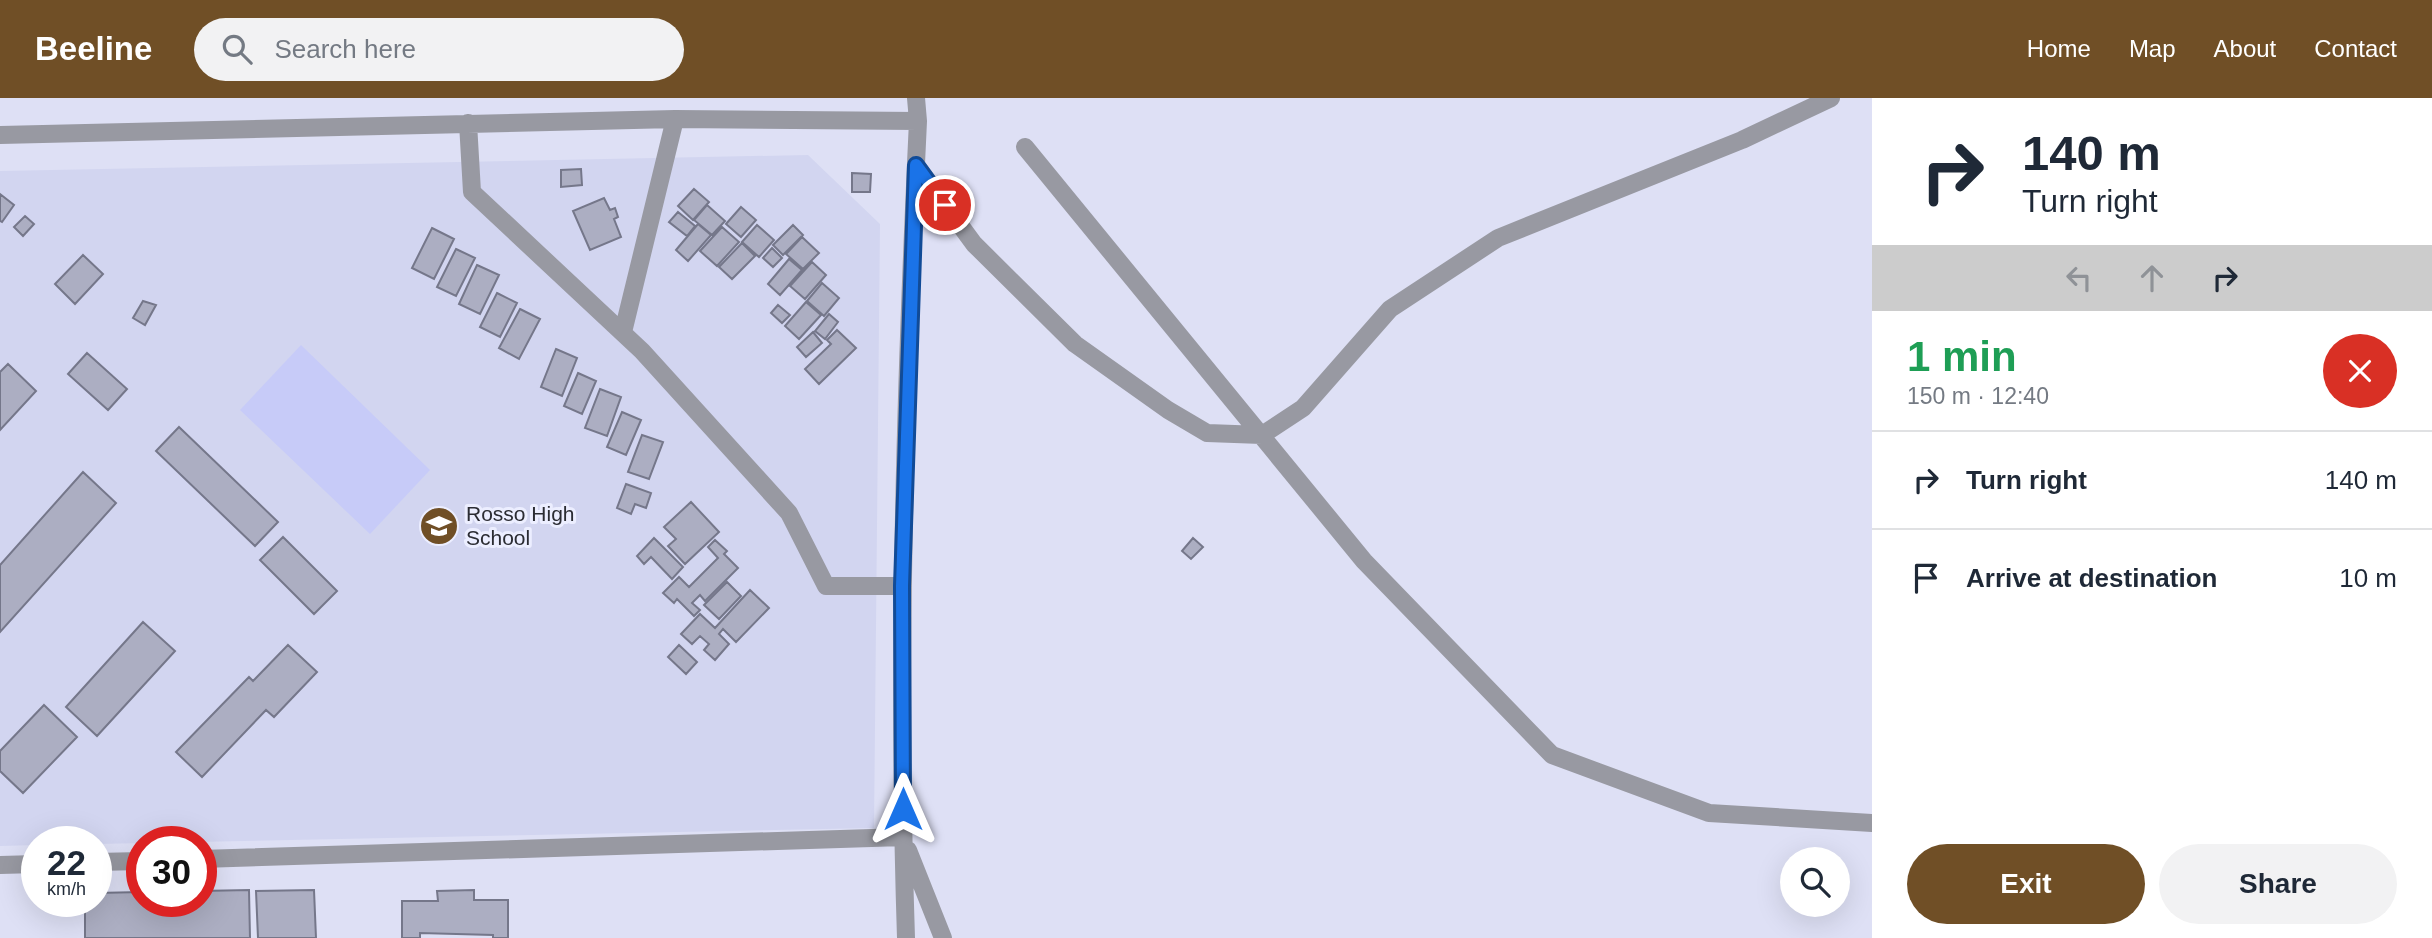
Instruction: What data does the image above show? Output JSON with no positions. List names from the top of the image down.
{
  "places": {
    "school or university": ["Rosso High School"]
  },
  "page": {
    "header": "Beeline",
    "search": "Search here",
    "nav": [
      "Home",
      "Map",
      "About",
      "Contact"
    ],
    "turn": ["140 m", "Turn right"],
    "heading": ["1 min", "150 m · 12:40"],
    "list": [
      {
        "name": "Turn right",
        "value": "140 m"
      },
      {
        "name": "Arrive at destination",
        "value": "10 m"
      }
    ],
    "speed": "22 km/h",
    "limit": "30",
    "buttons": ["Exit", "Share"]
  }
}
